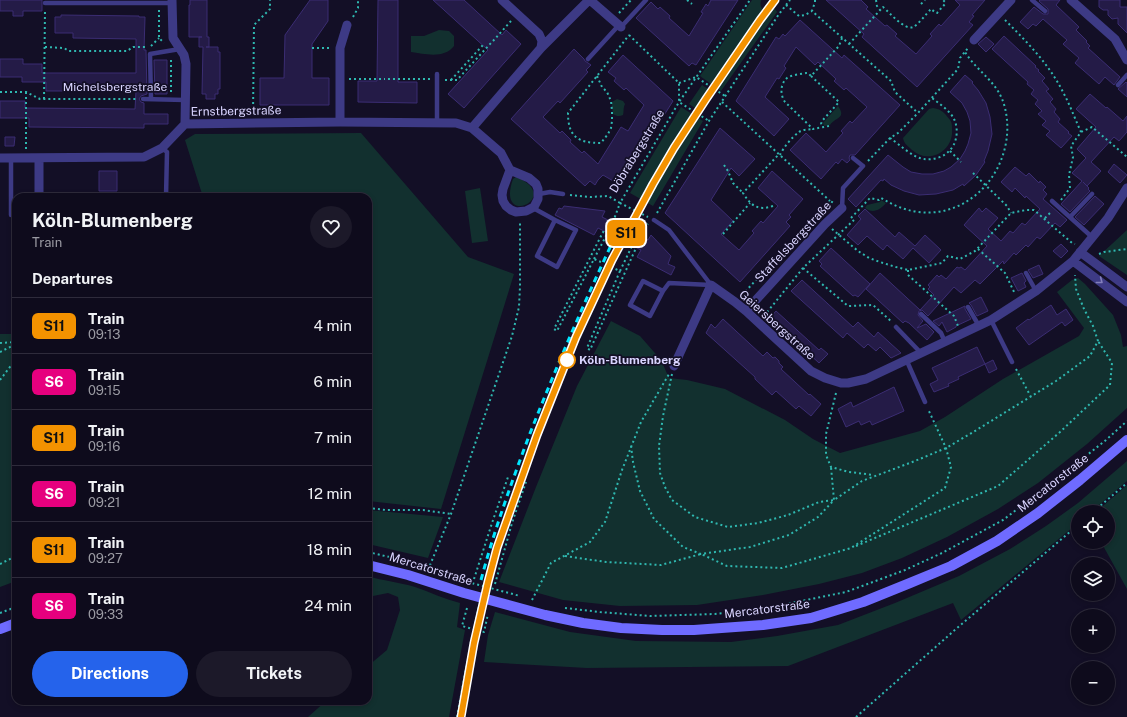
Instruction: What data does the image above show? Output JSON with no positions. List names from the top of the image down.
{
  "streets": {
    "main road": ["Mercatorstraße"],
    "street": ["Ernstbergstraße", "Staffelsbergstraße", "Geiersbergstraße"],
    "lane": ["Michelsbergstraße"],
    "path": ["Döbrabergstraße"]
  },
  "crossings": [
    ["Staffelsbergstraße", "Geiersbergstraße"]
  ],
  "places": ["Köln-Blumenberg"],
  "page": {
    "on_map": "S11",
    "heading": [
      ["Köln-Blumenberg", "Train"],
      "Departures"
    ],
    "list": [
      {
        "mark": "S11",
        "name": "Train",
        "note": "09:13",
        "value": "4 min"
      },
      {
        "mark": "S6",
        "name": "Train",
        "note": "09:15",
        "value": "6 min"
      },
      {
        "mark": "S11",
        "name": "Train",
        "note": "09:16",
        "value": "7 min"
      },
      {
        "mark": "S6",
        "name": "Train",
        "note": "09:21",
        "value": "12 min"
      },
      {
        "mark": "S11",
        "name": "Train",
        "note": "09:27",
        "value": "18 min"
      },
      {
        "mark": "S6",
        "name": "Train",
        "note": "09:33",
        "value": "24 min"
      }
    ],
    "map_buttons": ["+", "−"],
    "buttons": ["Directions", "Tickets"]
  }
}
